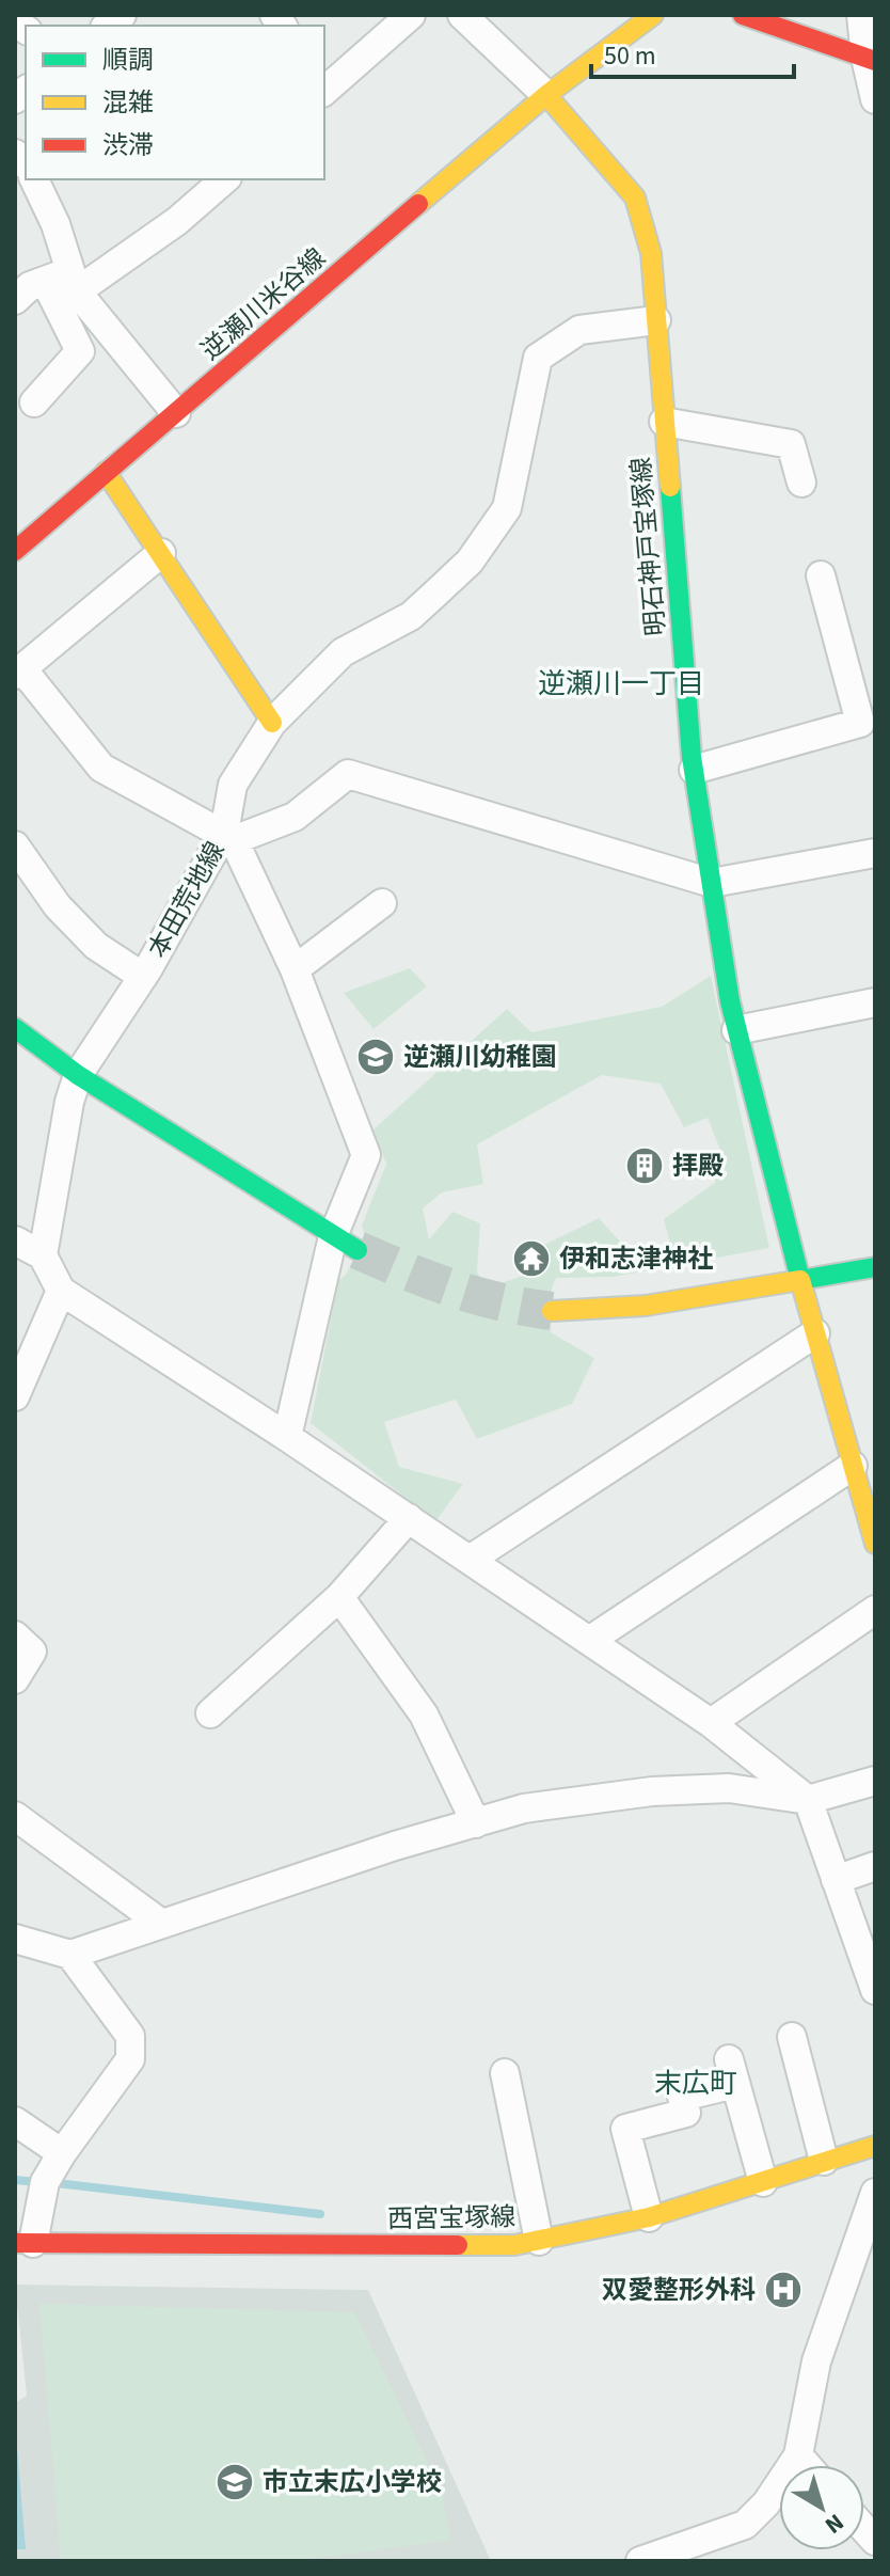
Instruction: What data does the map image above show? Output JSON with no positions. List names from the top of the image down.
{
  "streets": {
    "main road": ["逆瀬川米谷線", "明石神戸宝塚線", "西宮宝塚線"],
    "street": ["本田荒地線"]
  },
  "crossings": [
    ["逆瀬川米谷線", "明石神戸宝塚線"],
    ["明石神戸宝塚線", "本田荒地線"]
  ],
  "districts": ["逆瀬川一丁目", "末広町"],
  "places": {
    "school or university": ["逆瀬川幼稚園", "市立末広小学校"],
    "building": ["拝殿"],
    "temple": ["伊和志津神社"],
    "hospital": ["双愛整形外科"]
  },
  "legend": ["順調", "混雑", "渋滞"],
  "scale_bar": "50 m",
  "north": "bottom right"
}
